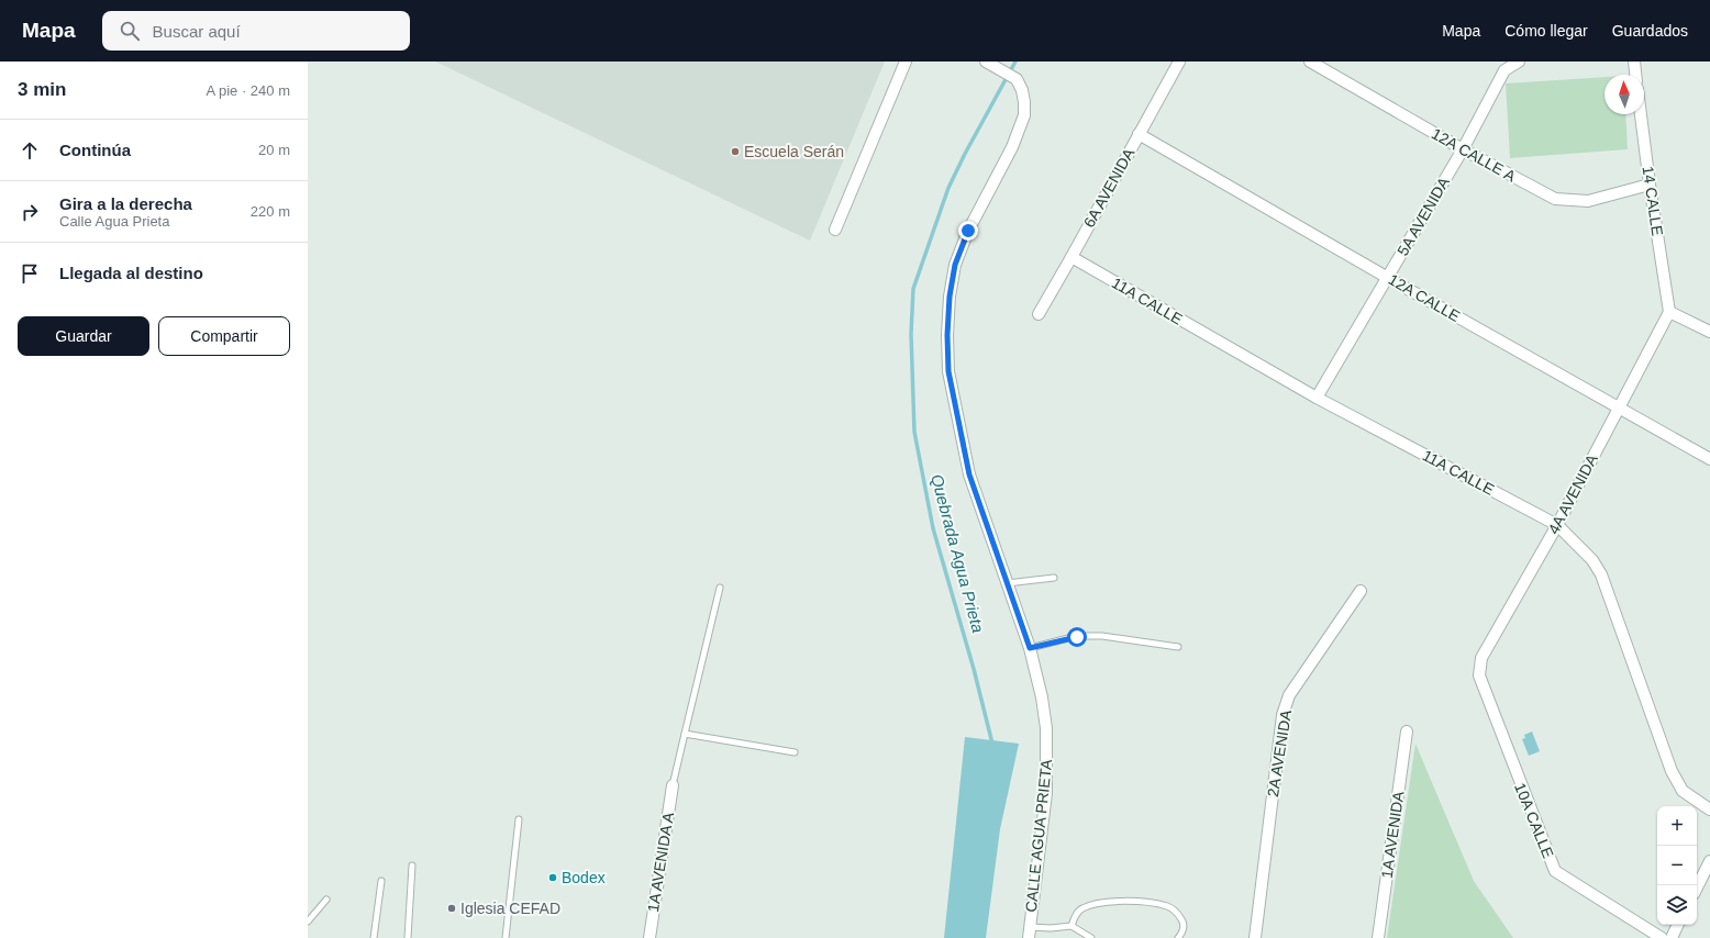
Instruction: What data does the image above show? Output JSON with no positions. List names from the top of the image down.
{
  "streets": {
    "street": [
      "12A CALLE A",
      "6A AVENIDA",
      "14 CALLE",
      "5A AVENIDA",
      "12A CALLE",
      "11A CALLE",
      "4A AVENIDA",
      "2A AVENIDA",
      "10A CALLE",
      "1A AVENIDA",
      "CALLE AGUA PRIETA",
      "1A AVENIDA A"
    ]
  },
  "crossings": [
    ["12A CALLE A", "14 CALLE"],
    ["12A CALLE A", "5A AVENIDA"],
    ["6A AVENIDA", "12A CALLE"],
    ["6A AVENIDA", "11A CALLE"],
    ["14 CALLE", "4A AVENIDA"],
    ["5A AVENIDA", "12A CALLE"],
    ["5A AVENIDA", "11A CALLE"],
    ["12A CALLE", "4A AVENIDA"],
    ["11A CALLE", "4A AVENIDA"],
    ["4A AVENIDA", "10A CALLE"]
  ],
  "water": ["Quebrada Agua Prieta"],
  "places": ["Escuela Serán", "Bodex", "Iglesia CEFAD"],
  "north": "top",
  "page": {
    "header": "Mapa",
    "search": "Buscar aquí",
    "nav": ["Mapa", "Cómo llegar", "Guardados"],
    "heading": ["3 min", "A pie · 240 m"],
    "list": [
      ["Continúa", "20 m"],
      ["Gira a la derecha", "Calle Agua Prieta", "220 m"],
      "Llegada al destino"
    ],
    "buttons": ["Guardar", "Compartir"],
    "map_buttons": ["+", "−"]
  }
}
